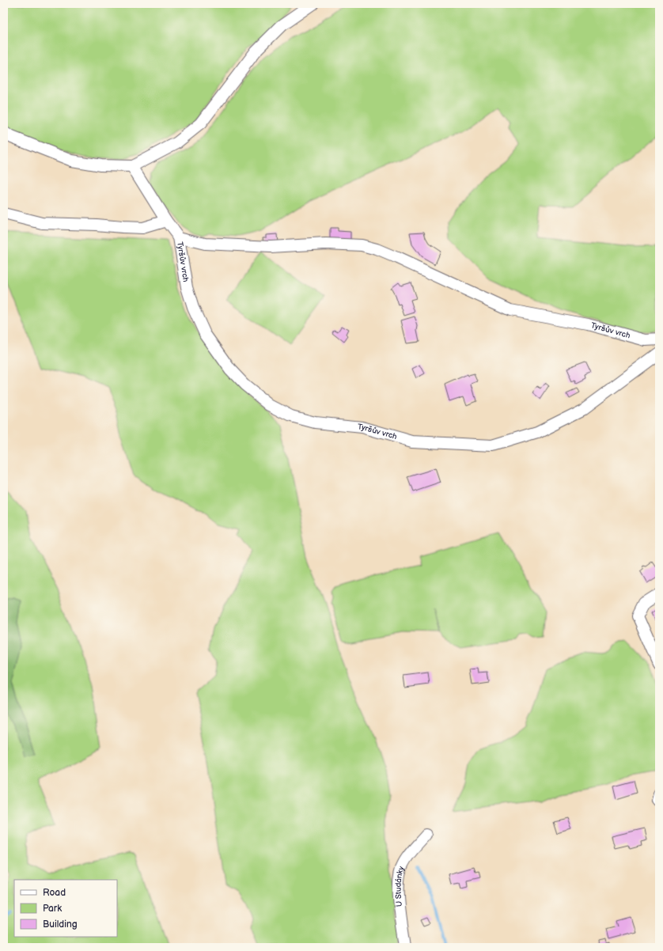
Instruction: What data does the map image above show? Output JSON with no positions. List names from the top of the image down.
{
  "streets": {
    "street": ["Tyršův vrch", "U Studánky"]
  },
  "legend": ["Road", "Park", "Building"]
}
